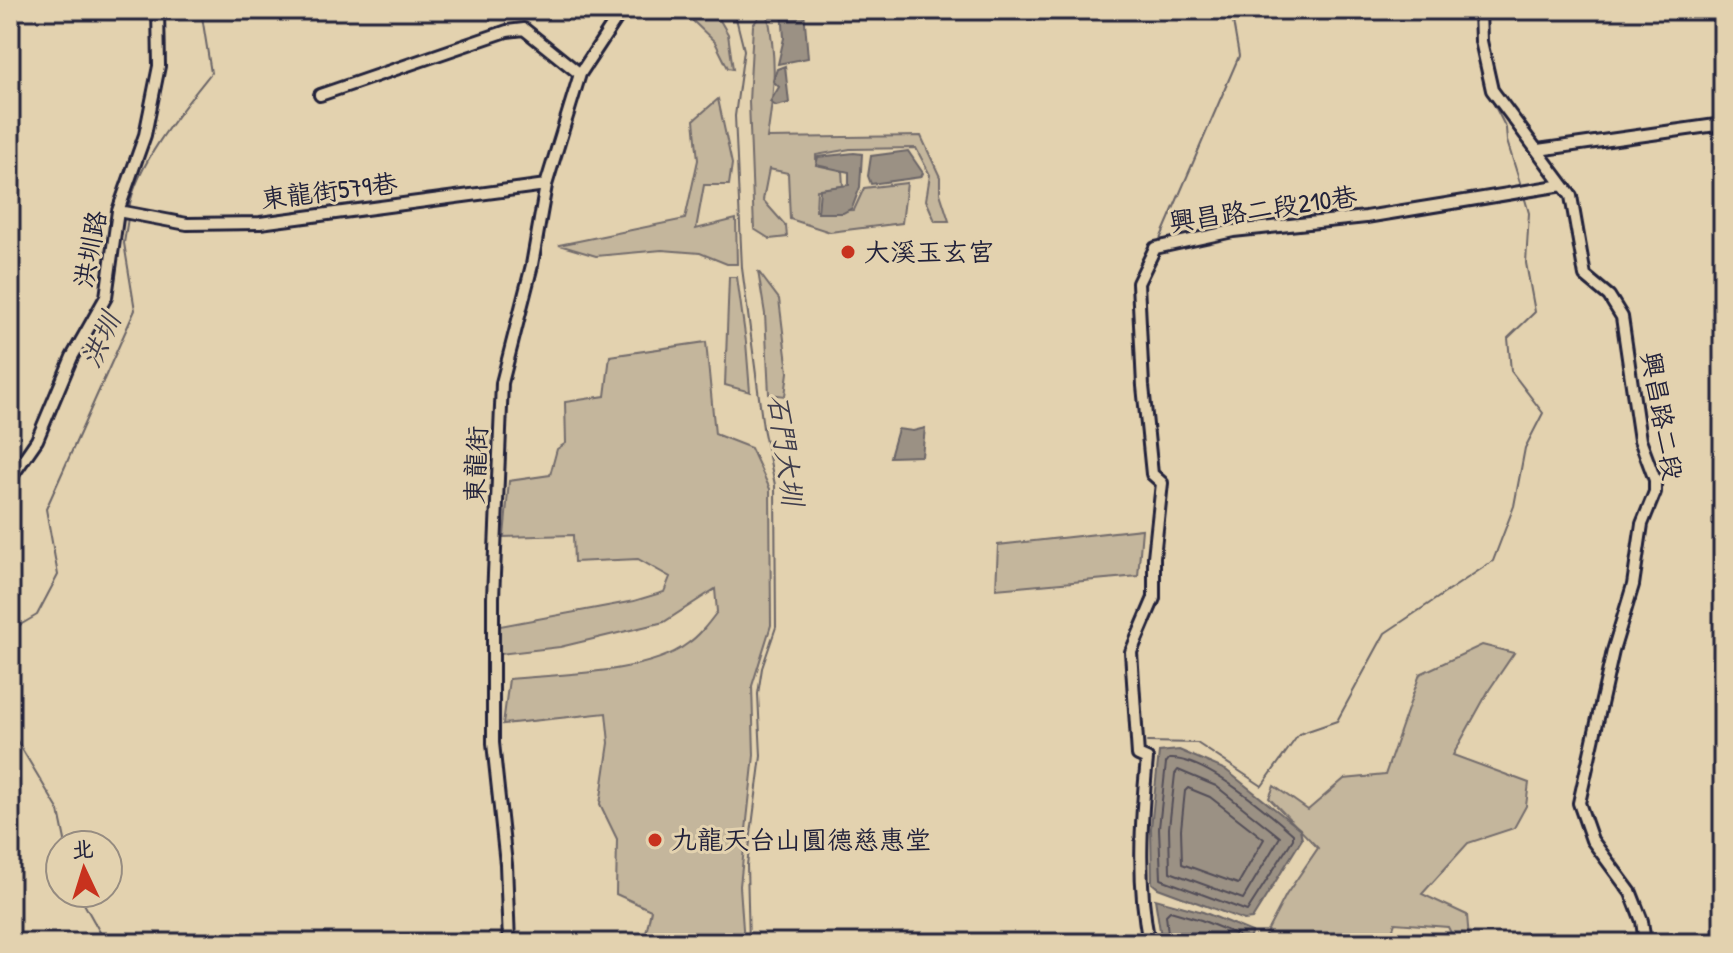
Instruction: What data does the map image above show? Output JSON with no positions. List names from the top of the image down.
{
  "streets": {
    "street": [
      "東龍街579巷",
      "興昌路二段210巷",
      "洪圳路",
      "興昌路二段",
      "東龍街"
    ]
  },
  "crossings": [
    ["東龍街579巷", "洪圳路"],
    ["東龍街579巷", "東龍街"],
    ["興昌路二段210巷", "興昌路二段"]
  ],
  "water": ["洪圳", "石門大圳"],
  "places": ["大溪玉玄宮", "九龍天台山圓德慈惠堂"],
  "north": "top"
}
